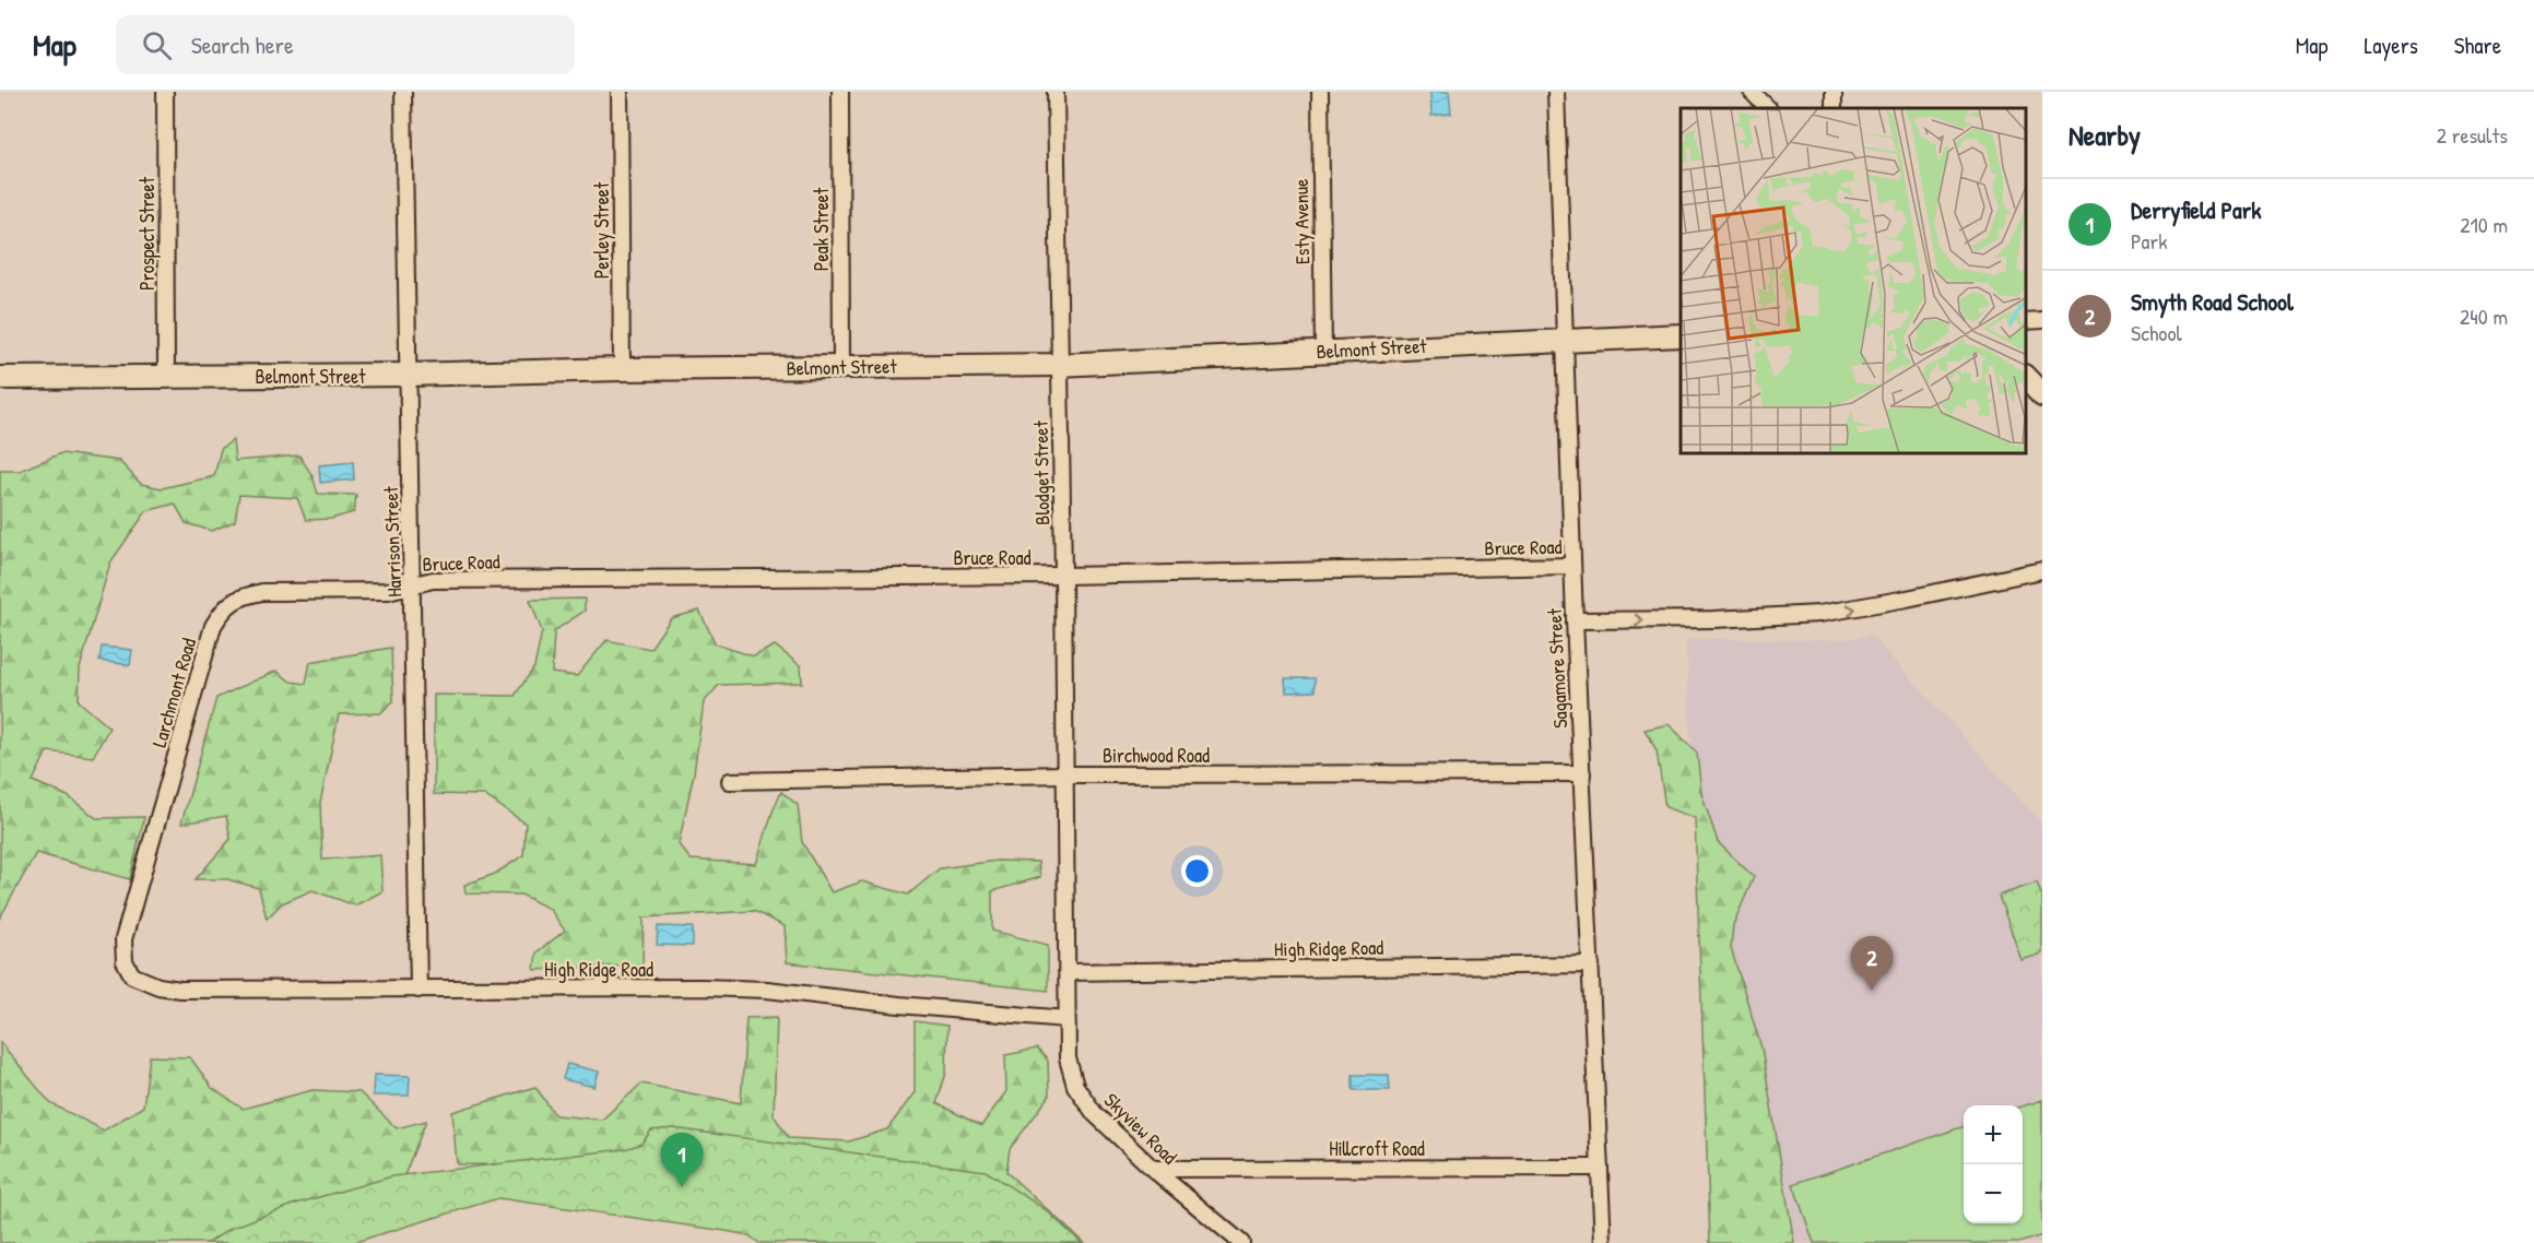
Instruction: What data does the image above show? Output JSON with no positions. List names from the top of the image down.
{
  "streets": {
    "street": [
      "Esty Avenue",
      "Peak Street",
      "Perley Street",
      "Prospect Street",
      "Belmont Street",
      "Blodget Street",
      "Harrison Street",
      "Bruce Road",
      "Sagamore Street",
      "Larchmont Road",
      "Birchwood Road",
      "High Ridge Road",
      "Skyview Road",
      "Hillcroft Road"
    ]
  },
  "crossings": [
    ["Esty Avenue", "Belmont Street"],
    ["Peak Street", "Belmont Street"],
    ["Perley Street", "Belmont Street"],
    ["Prospect Street", "Belmont Street"],
    ["Belmont Street", "Blodget Street"],
    ["Belmont Street", "Harrison Street"],
    ["Belmont Street", "Sagamore Street"],
    ["Blodget Street", "Bruce Road"],
    ["Blodget Street", "Birchwood Road"],
    ["Blodget Street", "High Ridge Road"],
    ["Blodget Street", "Skyview Road"],
    ["Harrison Street", "Bruce Road"],
    ["Harrison Street", "Larchmont Road"],
    ["Harrison Street", "High Ridge Road"],
    ["Bruce Road", "Sagamore Street"],
    ["Bruce Road", "Larchmont Road"],
    ["Sagamore Street", "Birchwood Road"],
    ["Sagamore Street", "High Ridge Road"],
    ["Sagamore Street", "Hillcroft Road"],
    ["Larchmont Road", "High Ridge Road"],
    ["High Ridge Road", "Skyview Road"],
    ["Skyview Road", "Hillcroft Road"]
  ],
  "page": {
    "header": "Map",
    "search": "Search here",
    "nav": ["Map", "Layers", "Share"],
    "heading": ["Nearby", "2 results"],
    "list": [
      {
        "mark": "1",
        "name": "Derryfield Park",
        "note": "Park",
        "value": "210 m"
      },
      {
        "mark": "2",
        "name": "Smyth Road School",
        "note": "School",
        "value": "240 m"
      }
    ],
    "pins": ["2", "1"],
    "map_buttons": ["+", "−"]
  }
}
